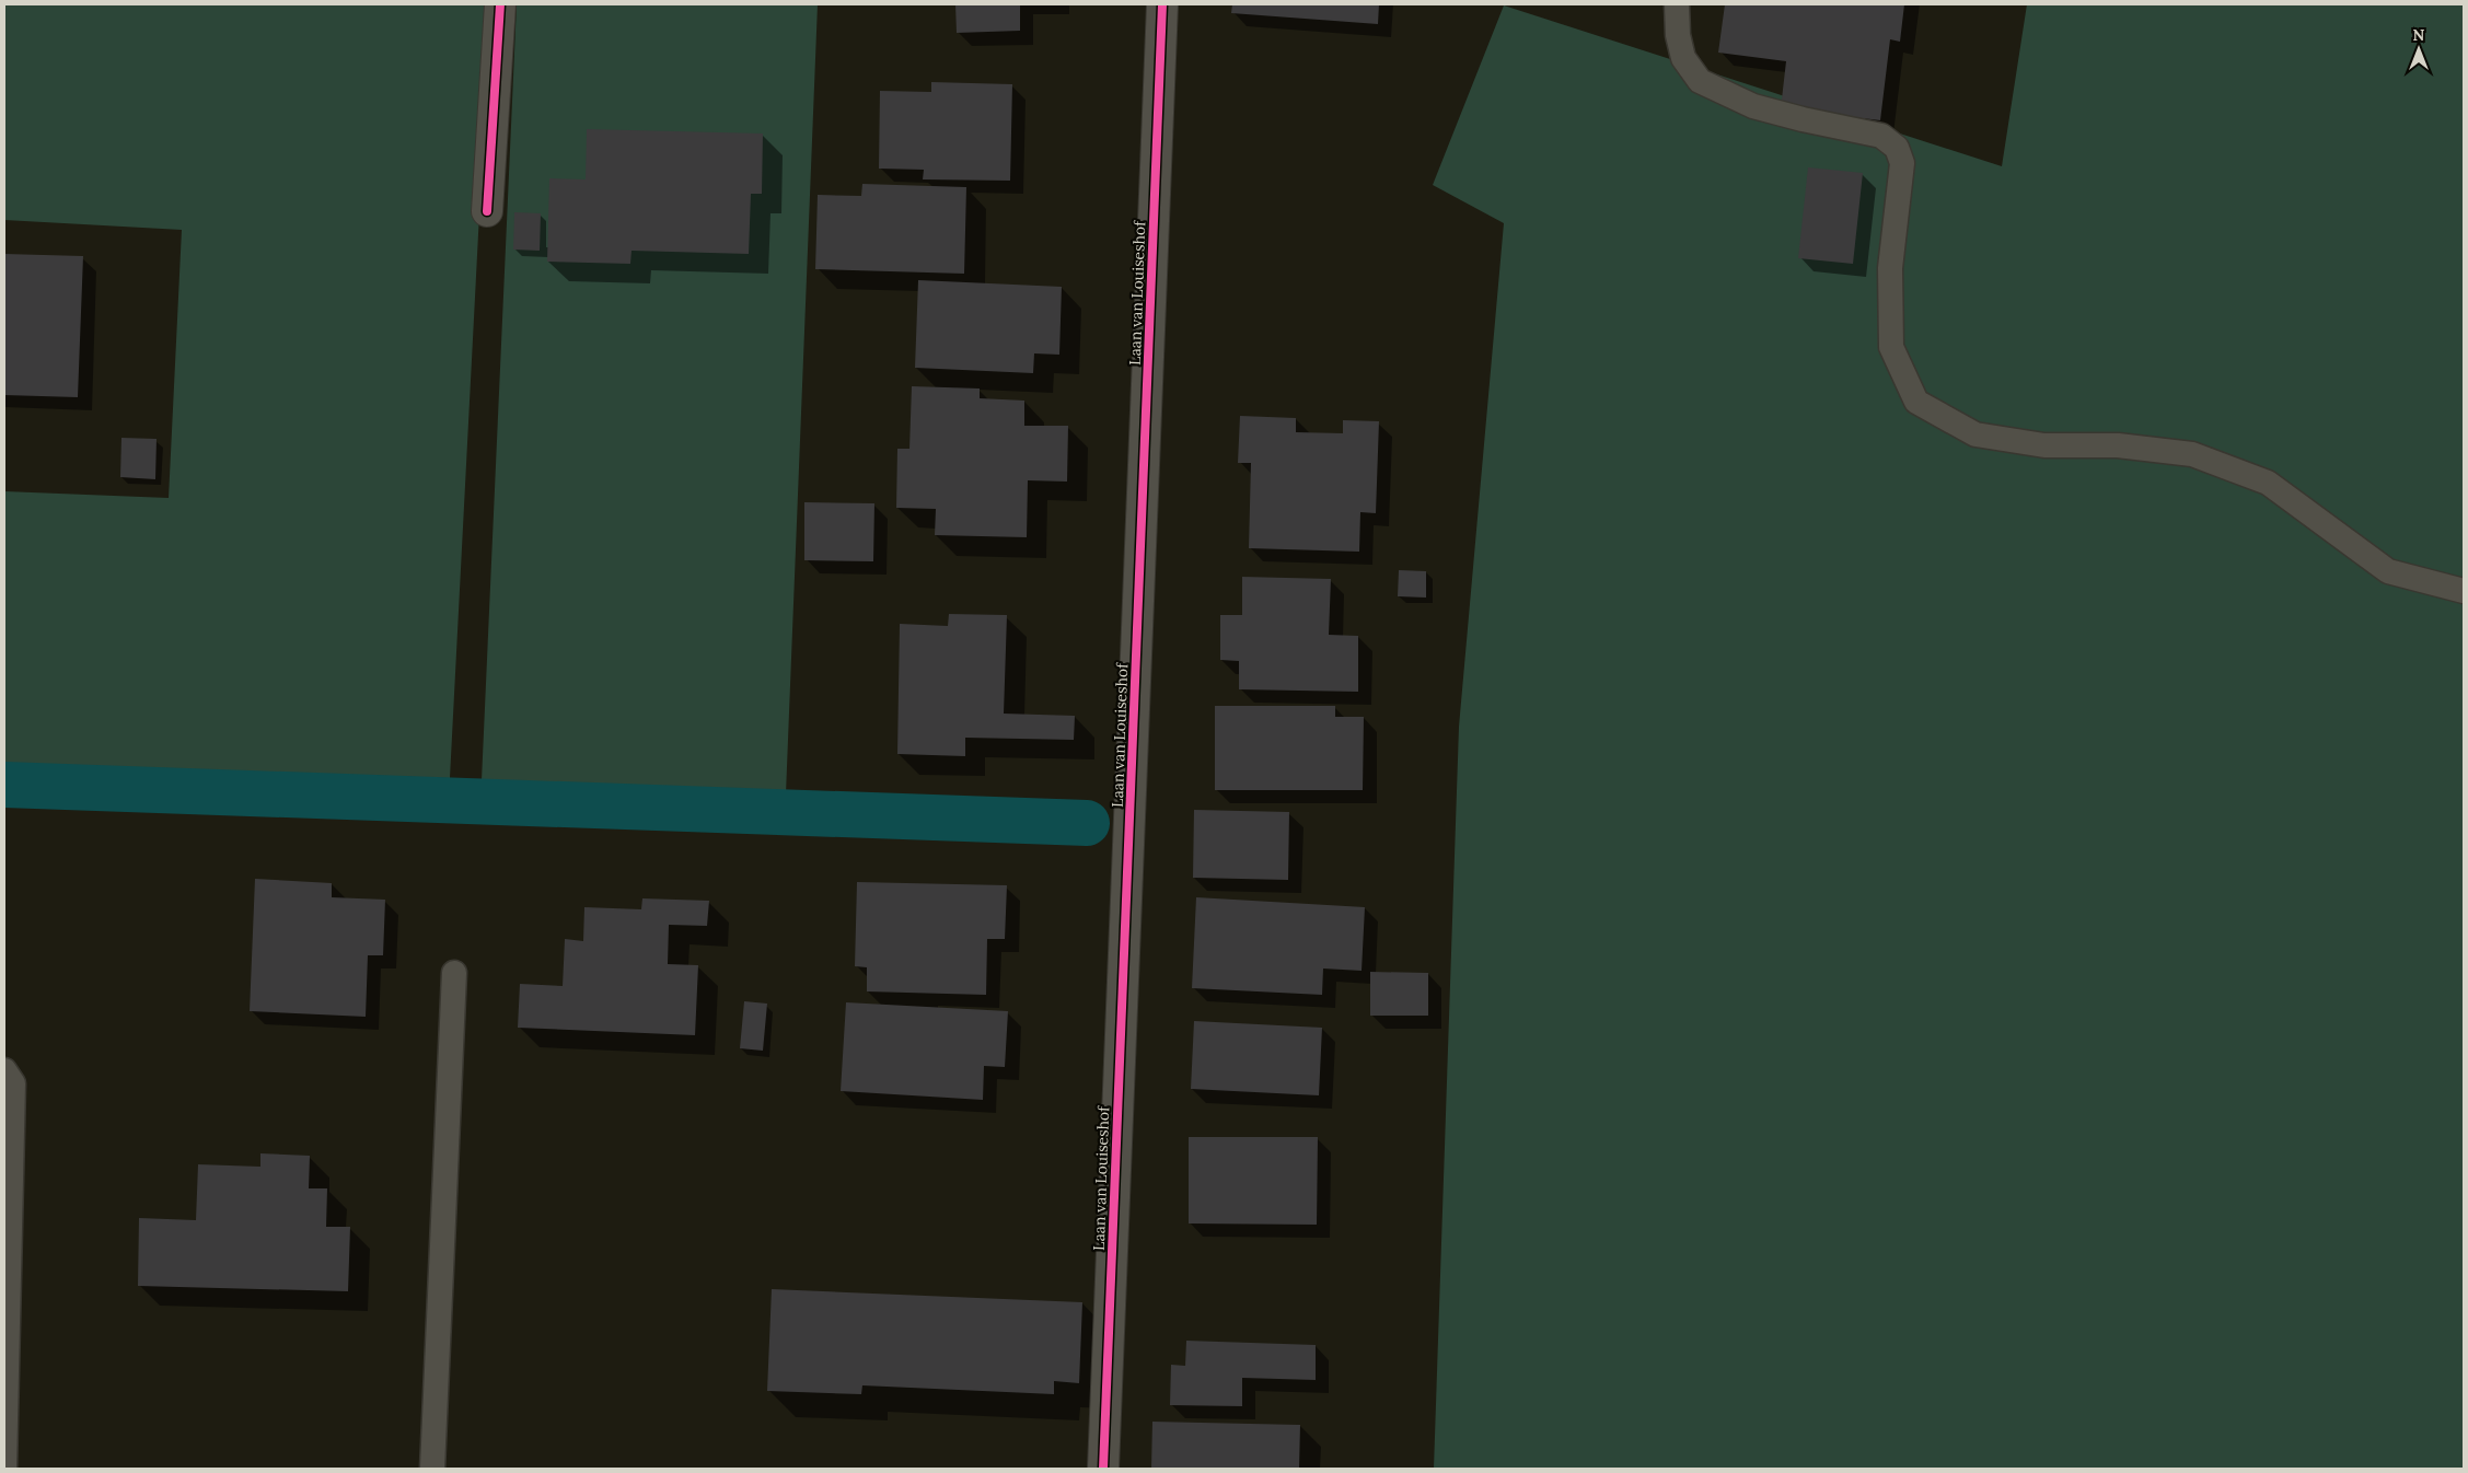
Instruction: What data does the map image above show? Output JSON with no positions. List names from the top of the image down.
{
  "streets": {
    "street": ["Laan van Louiseshof"]
  },
  "north": "top"
}
